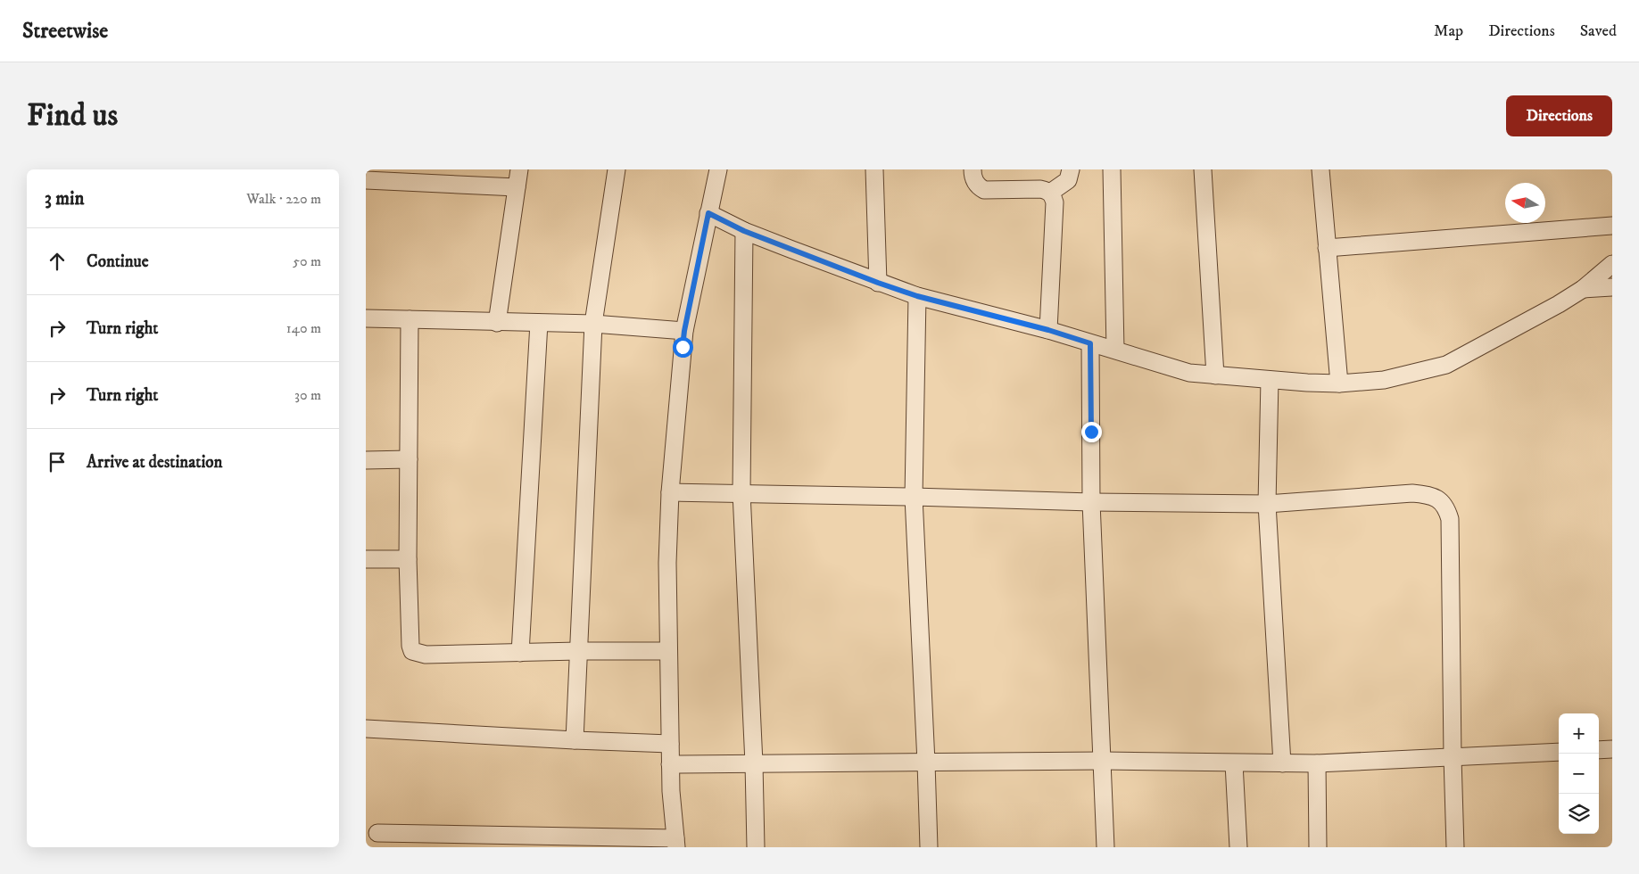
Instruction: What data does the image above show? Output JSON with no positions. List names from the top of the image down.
{
  "north": "left",
  "page": {
    "header": "Streetwise",
    "nav": ["Map", "Directions", "Saved"],
    "buttons": "Directions",
    "title": "Find us",
    "heading": ["3 min", "Walk · 220 m"],
    "list": [
      ["Continue", "50 m"],
      ["Turn right", "140 m"],
      ["Turn right", "30 m"],
      "Arrive at destination"
    ],
    "map_buttons": ["+", "−"]
  }
}
